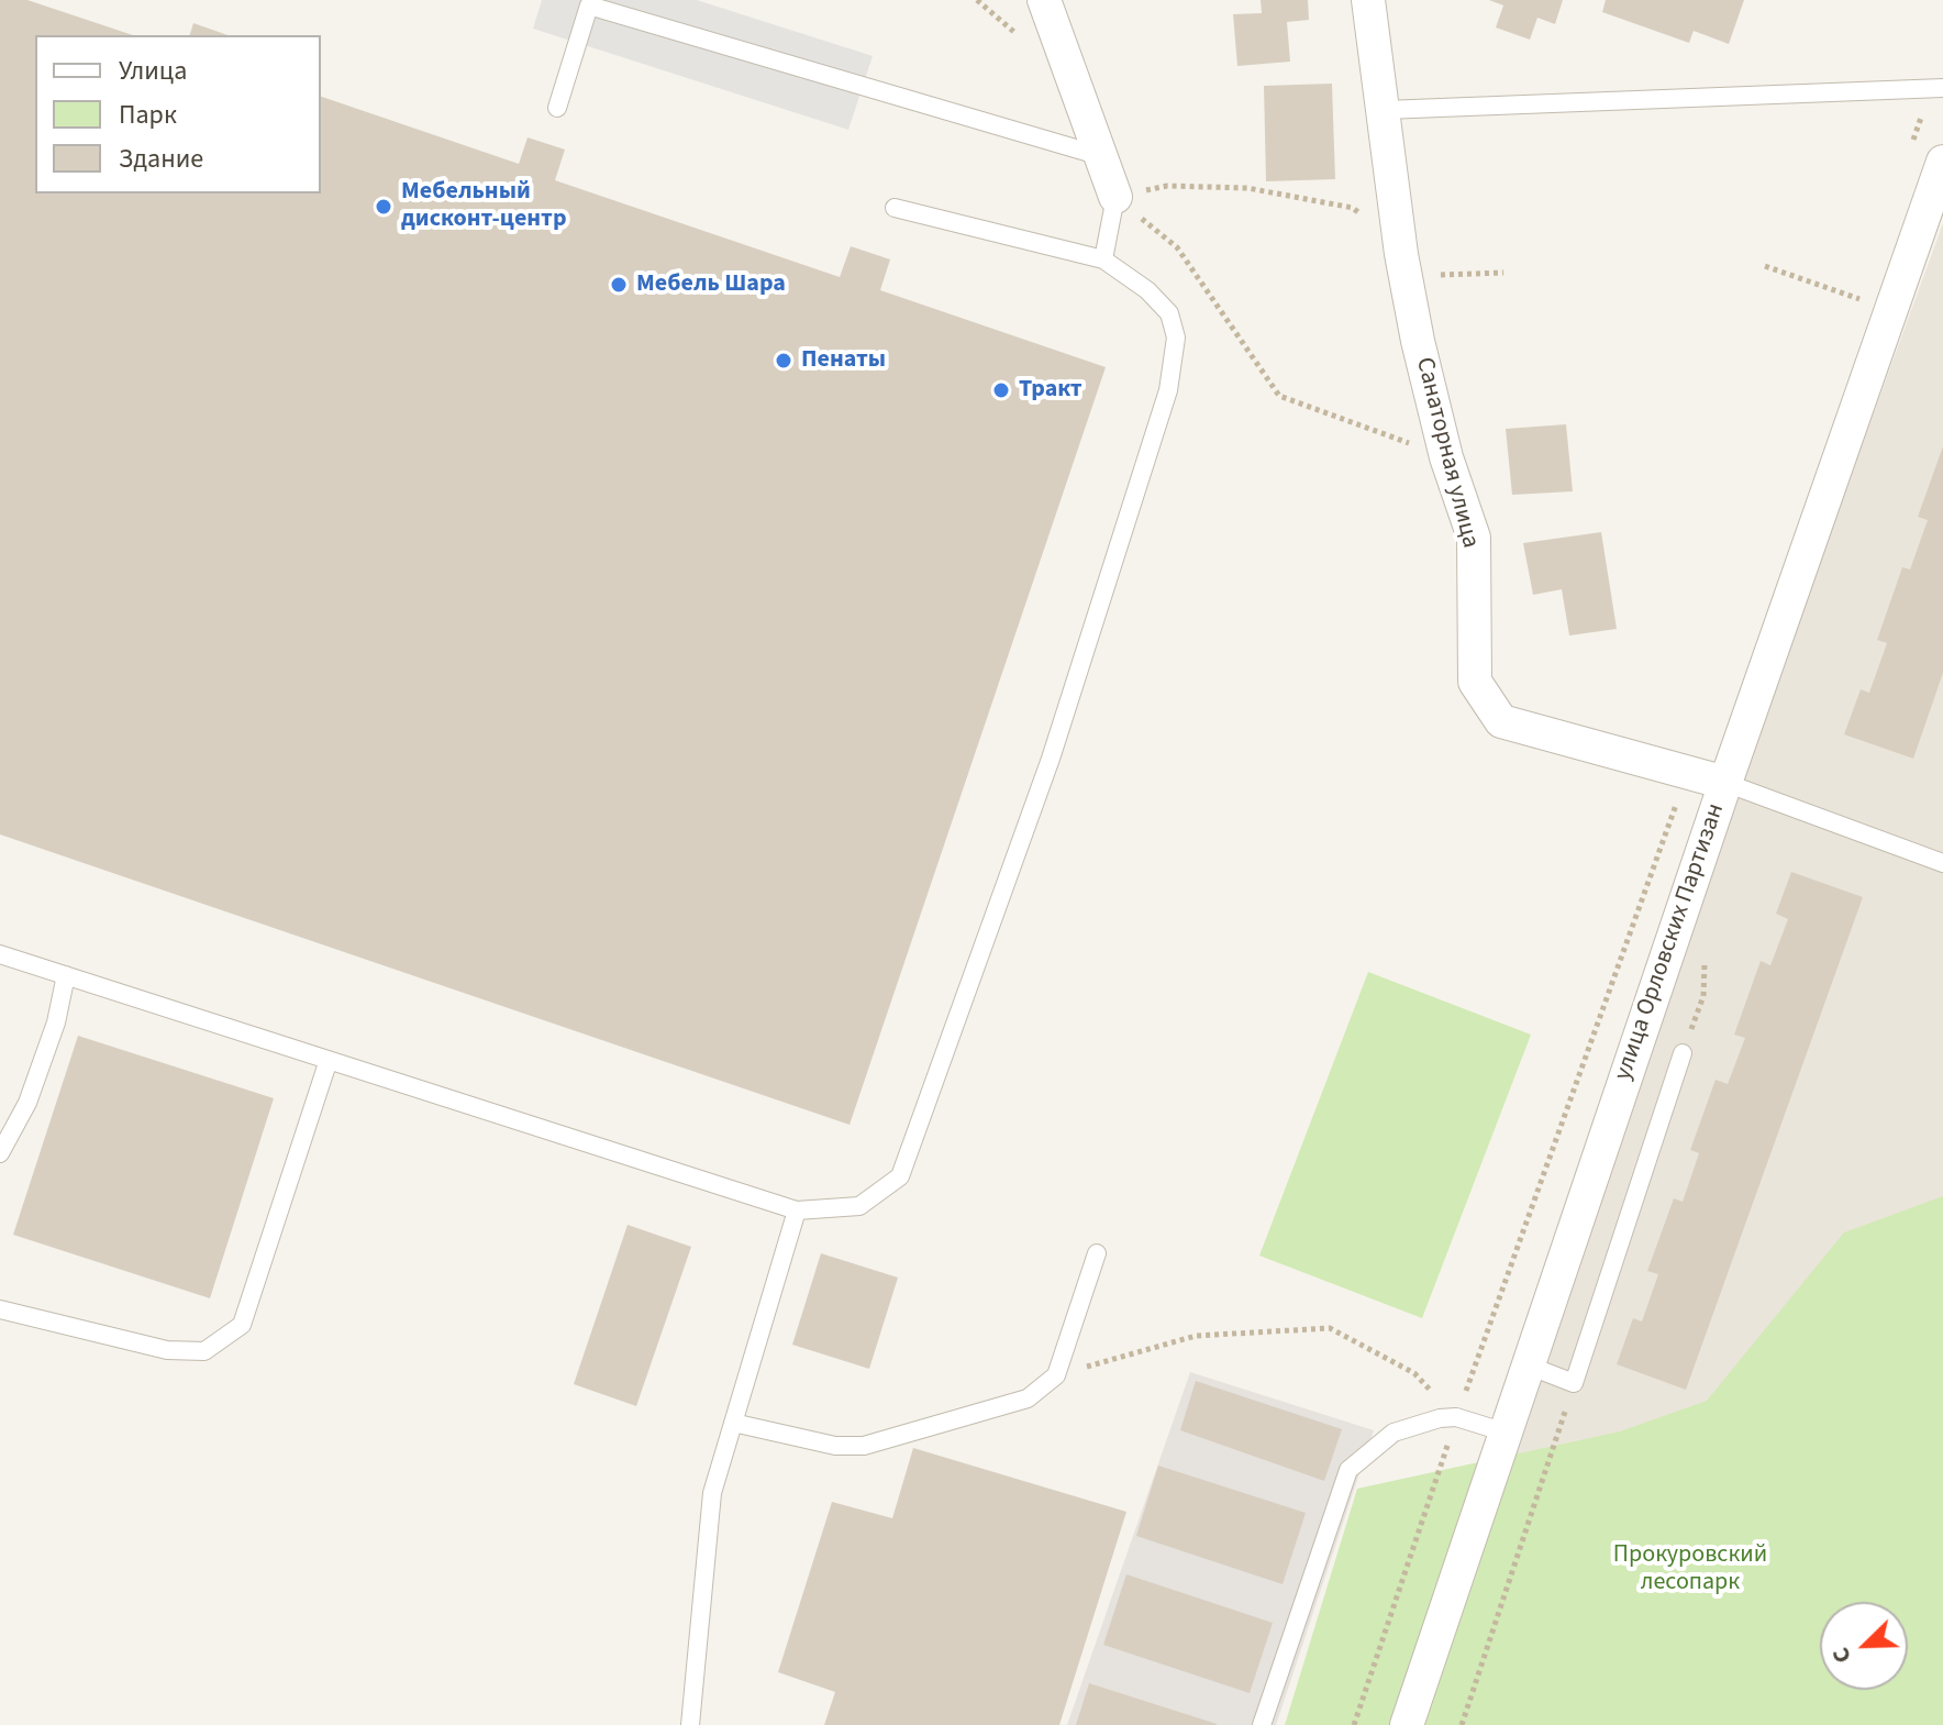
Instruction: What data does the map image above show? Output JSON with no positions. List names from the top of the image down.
{
  "streets": {
    "street": ["Санаторная улица", "улица Орловских Партизан"]
  },
  "crossings": [
    ["Санаторная улица", "улица Орловских Партизан"]
  ],
  "parks": ["Прокуровский лесопарк"],
  "places": [
    "Мебельный дисконт-центр",
    "Мебель Шара",
    "Пенаты",
    "Тракт"
  ],
  "legend": ["Улица", "Парк", "Здание"],
  "north": "bottom left"
}
